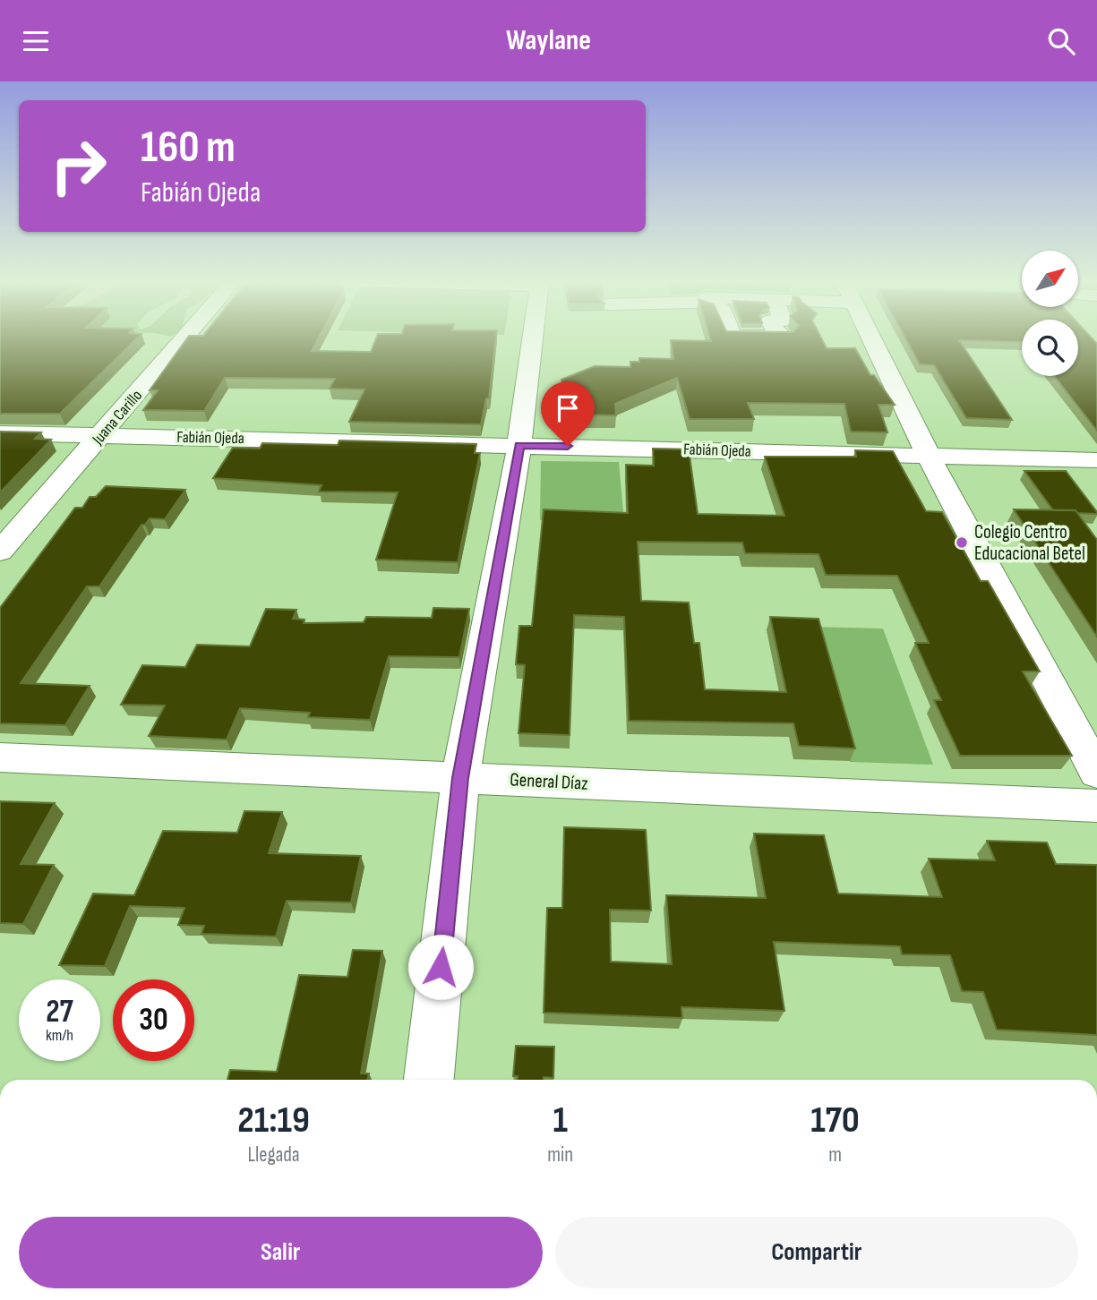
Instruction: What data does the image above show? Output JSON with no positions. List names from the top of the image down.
{
  "streets": {
    "street": ["Juana Carillo", "Fabián Ojeda", "General Díaz"]
  },
  "crossings": [
    ["Juana Carillo", "Fabián Ojeda"]
  ],
  "places": ["Colegio Centro Educacional Betel"],
  "north": "top right",
  "page": {
    "header": "Waylane",
    "turn": ["160 m", "Fabián Ojeda"],
    "speed": "27 km/h",
    "limit": "30",
    "eta": [
      "21:19",
      "Llegada",
      "1",
      "min",
      "170",
      "m"
    ],
    "buttons": ["Salir", "Compartir"]
  }
}
